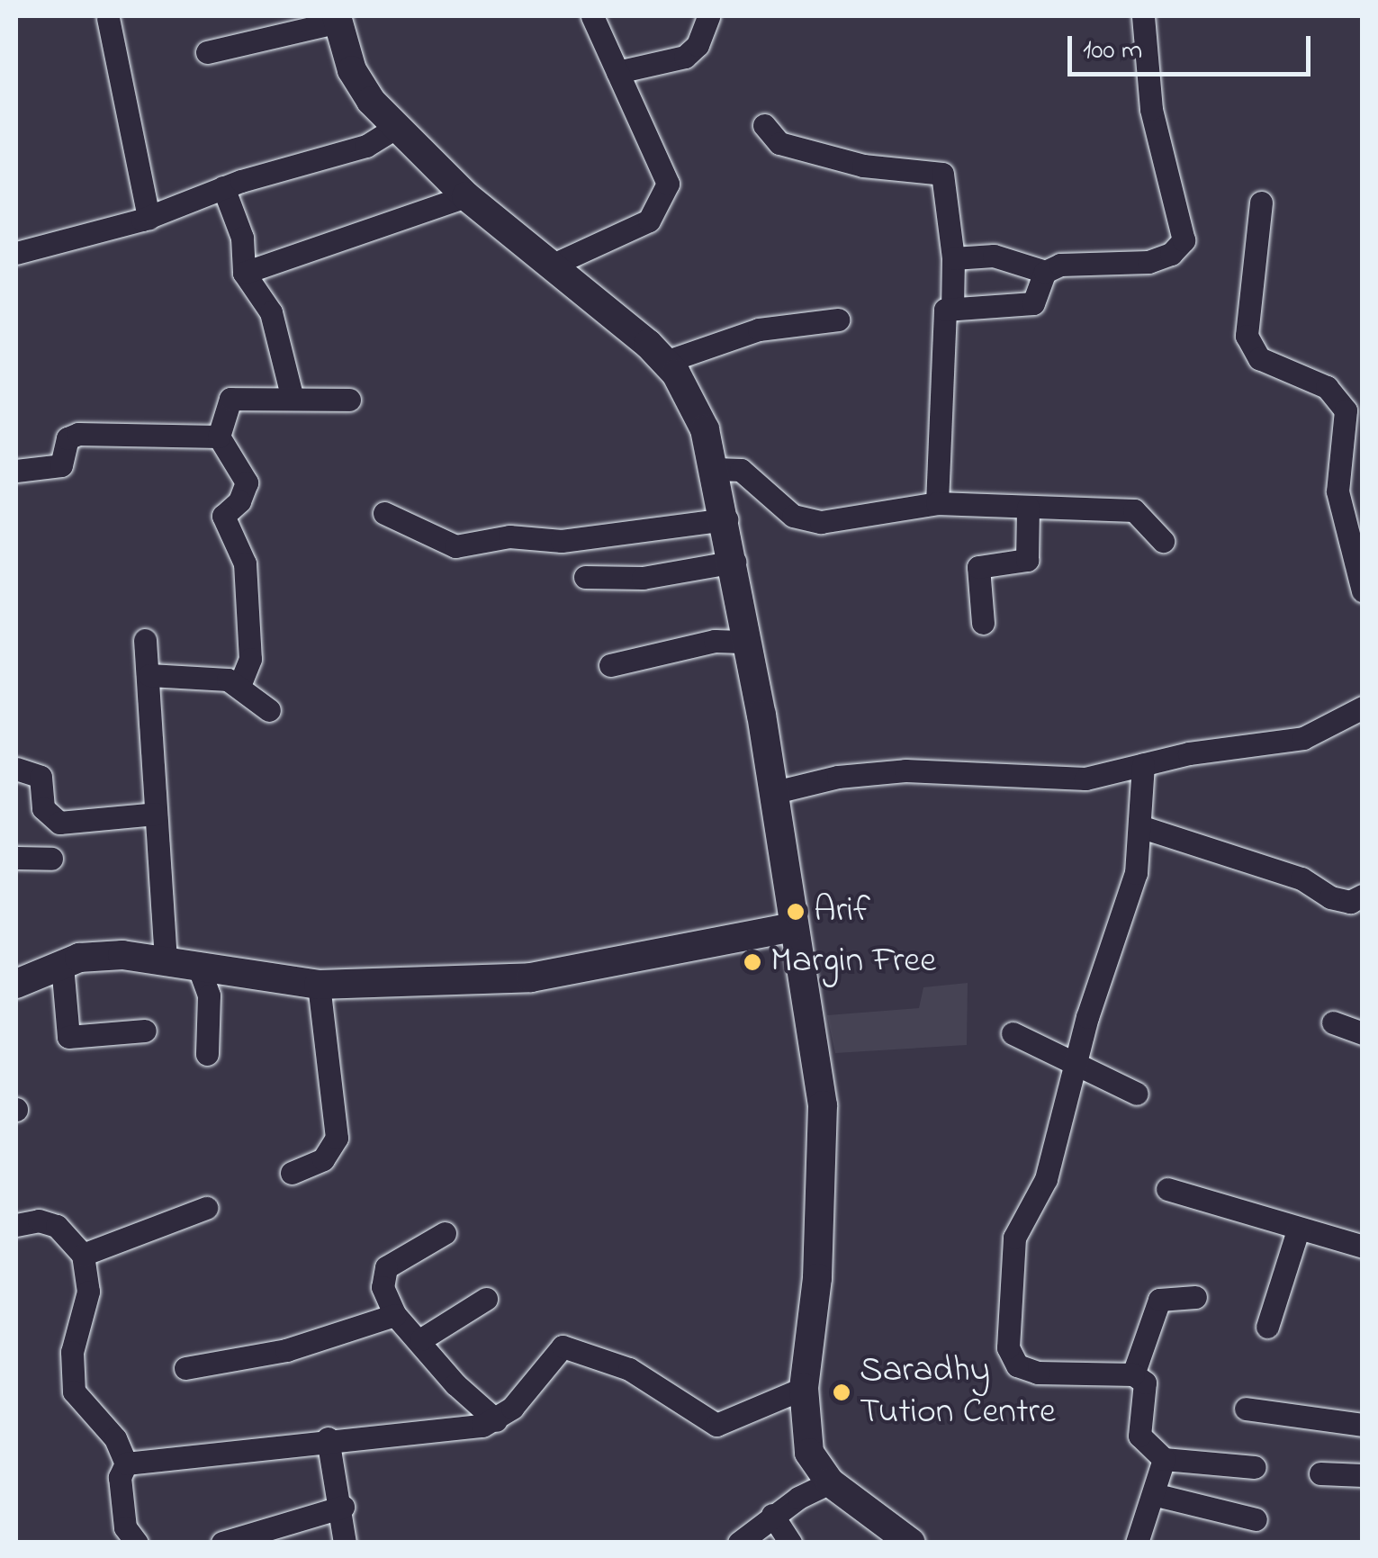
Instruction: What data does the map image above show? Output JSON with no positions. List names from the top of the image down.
{
  "places": ["Arif", "Margin Free", "Saradhy Tution Centre"],
  "scale_bar": "100 m"
}
